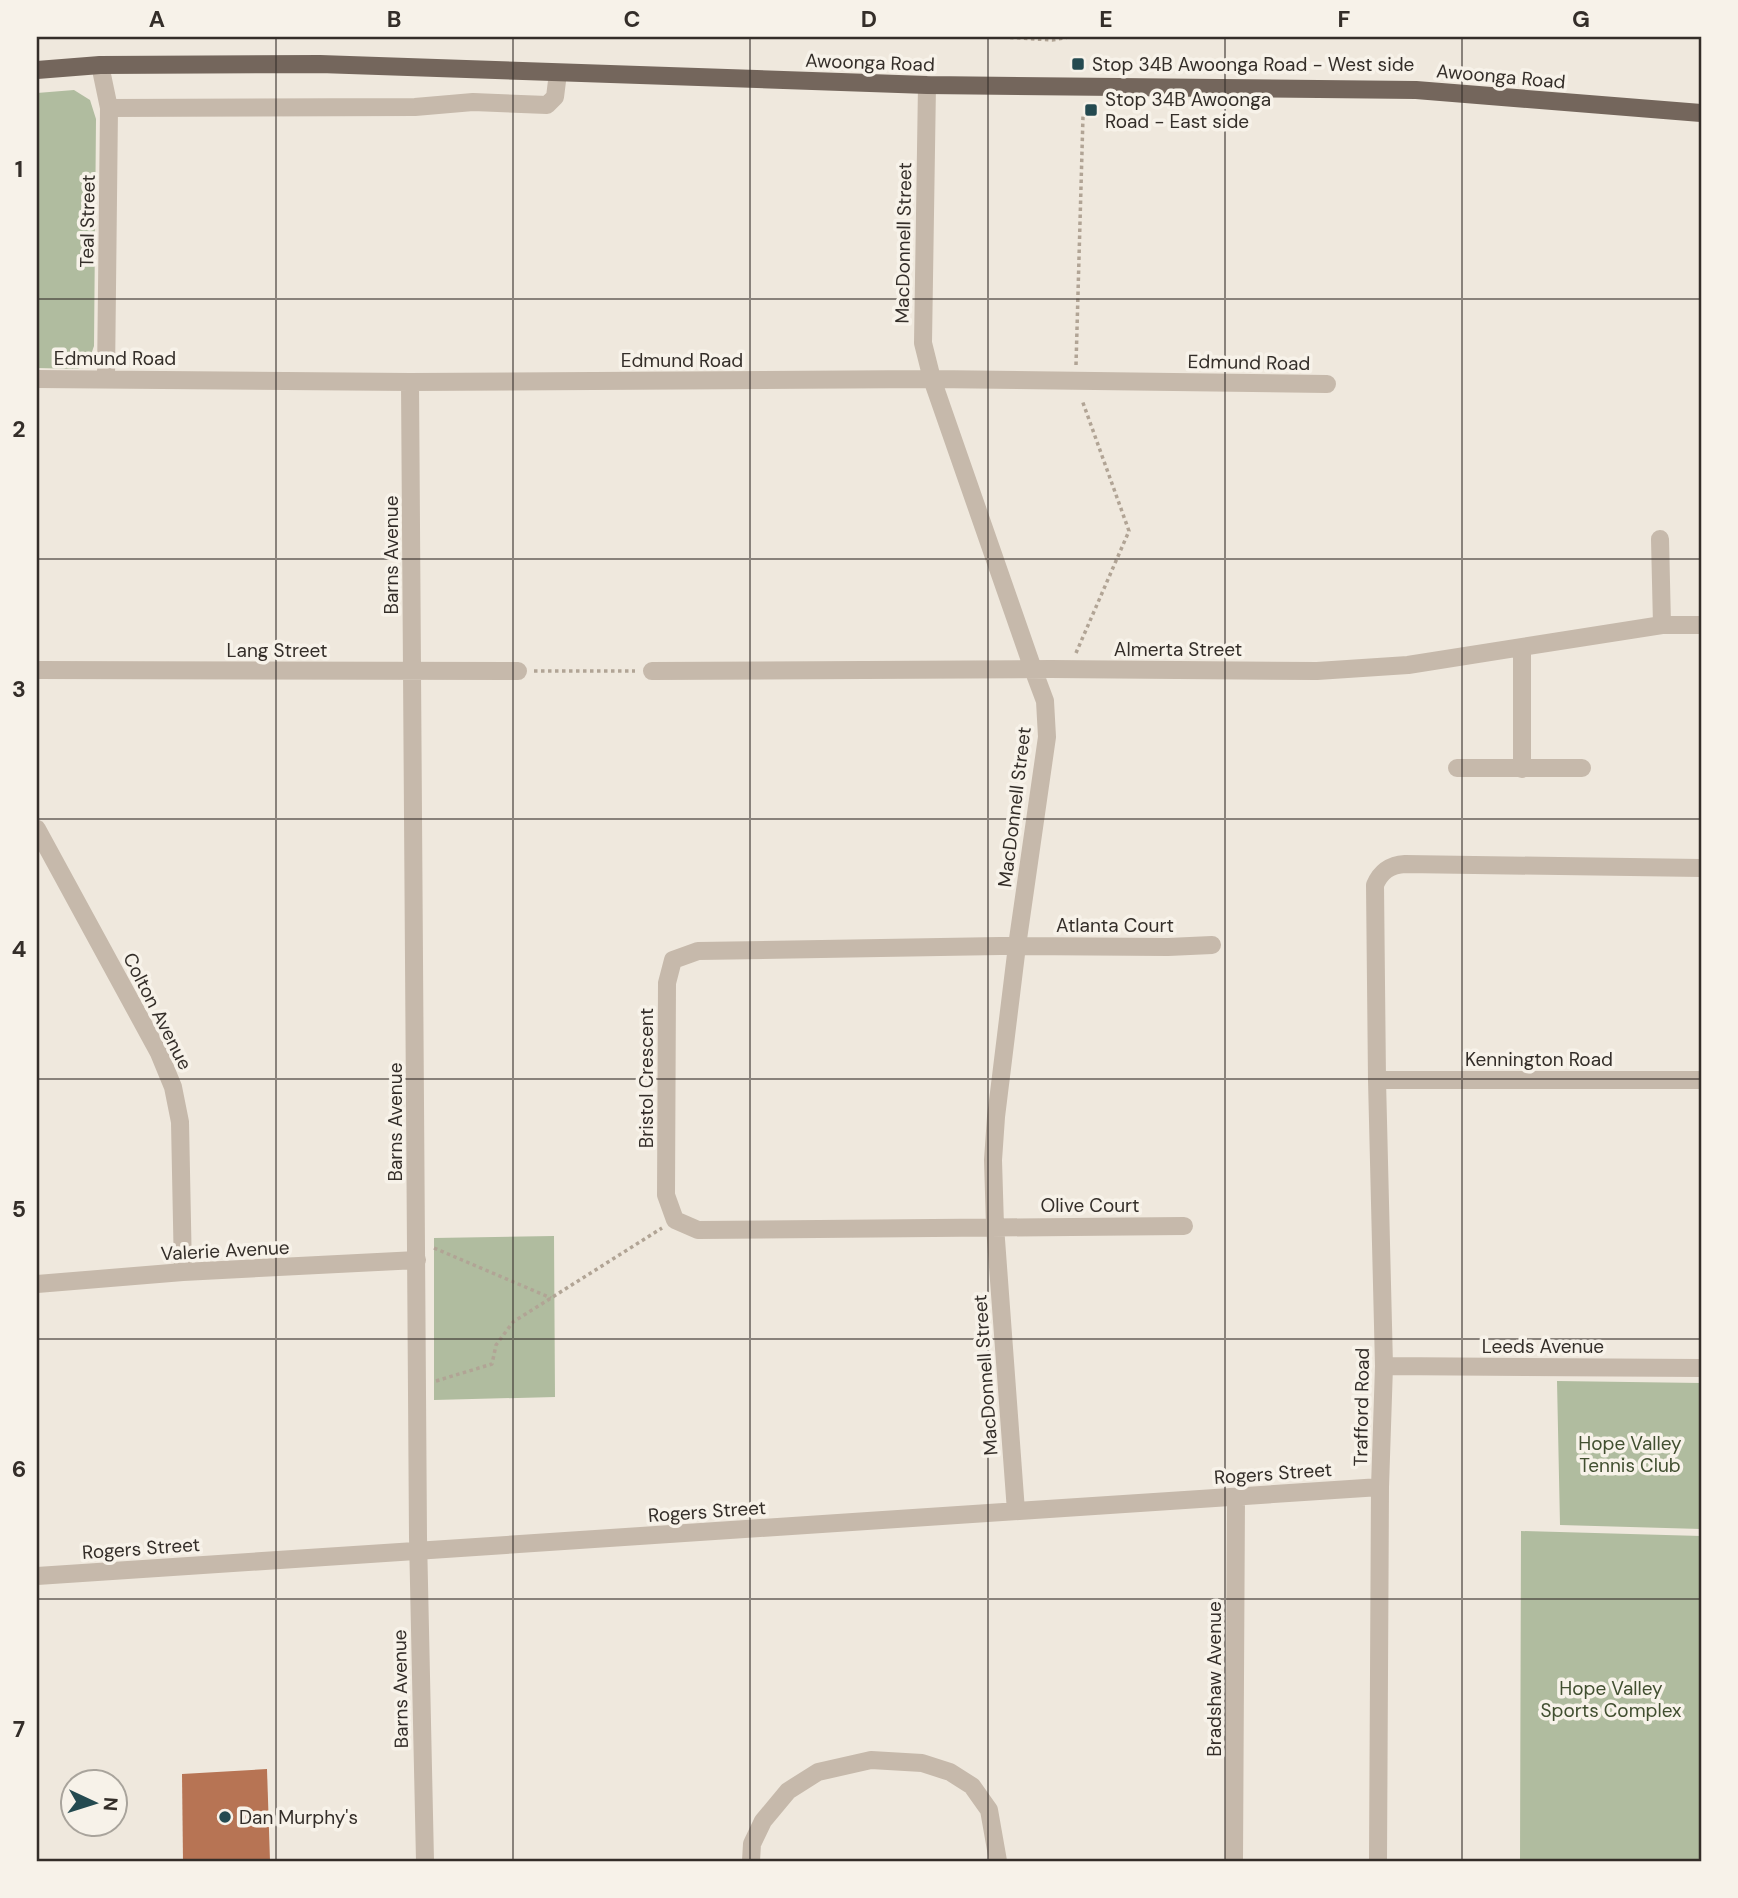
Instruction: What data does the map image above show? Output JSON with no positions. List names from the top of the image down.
{
  "streets": {
    "main road": ["Awoonga Road"],
    "street": [
      "Teal Street",
      "MacDonnell Street",
      "Edmund Road",
      "Barns Avenue",
      "Almerta Street",
      "Lang Street",
      "Atlanta Court",
      "Colton Avenue",
      "Kennington Road",
      "Bristol Crescent",
      "Olive Court",
      "Valerie Avenue",
      "Leeds Avenue",
      "Trafford Road",
      "Rogers Street",
      "Bradshaw Avenue"
    ]
  },
  "crossings": [
    ["Awoonga Road", "Teal Street"],
    ["Awoonga Road", "MacDonnell Street"],
    ["Teal Street", "Edmund Road"],
    ["MacDonnell Street", "Edmund Road"],
    ["MacDonnell Street", "Almerta Street"],
    ["MacDonnell Street", "Atlanta Court"],
    ["MacDonnell Street", "Bristol Crescent"],
    ["MacDonnell Street", "Olive Court"],
    ["MacDonnell Street", "Rogers Street"],
    ["Edmund Road", "Barns Avenue"],
    ["Barns Avenue", "Lang Street"],
    ["Barns Avenue", "Valerie Avenue"],
    ["Barns Avenue", "Rogers Street"],
    ["Atlanta Court", "Bristol Crescent"],
    ["Colton Avenue", "Valerie Avenue"],
    ["Kennington Road", "Trafford Road"],
    ["Leeds Avenue", "Trafford Road"],
    ["Trafford Road", "Rogers Street"],
    ["Rogers Street", "Bradshaw Avenue"]
  ],
  "parks": ["Hope Valley Tennis Club", "Hope Valley Sports Complex"],
  "places": {
    "transit": ["Stop 34B Awoonga Road - West side", "Stop 34B Awoonga Road - East side"],
    "other": ["Dan Murphy's"]
  },
  "north": "right",
  "grid": {
    "columns": [
      "A",
      "B",
      "C",
      "D",
      "E",
      "F",
      "G"
    ],
    "rows": [
      "1",
      "2",
      "3",
      "4",
      "5",
      "6",
      "7"
    ]
  }
}
